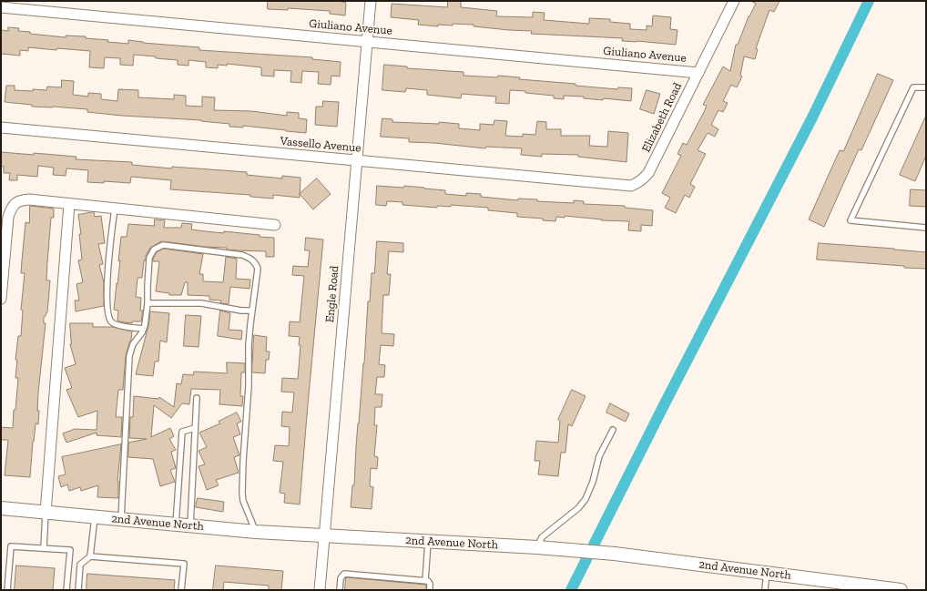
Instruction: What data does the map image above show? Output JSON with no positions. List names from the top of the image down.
{
  "streets": {
    "street": [
      "Giuliano Avenue",
      "Elizabeth Road",
      "Vassello Avenue",
      "Engle Road",
      "2nd Avenue North"
    ]
  },
  "crossings": [
    ["Giuliano Avenue", "Elizabeth Road"],
    ["Giuliano Avenue", "Engle Road"],
    ["Elizabeth Road", "Vassello Avenue"],
    ["Vassello Avenue", "Engle Road"],
    ["Engle Road", "2nd Avenue North"]
  ]
}
